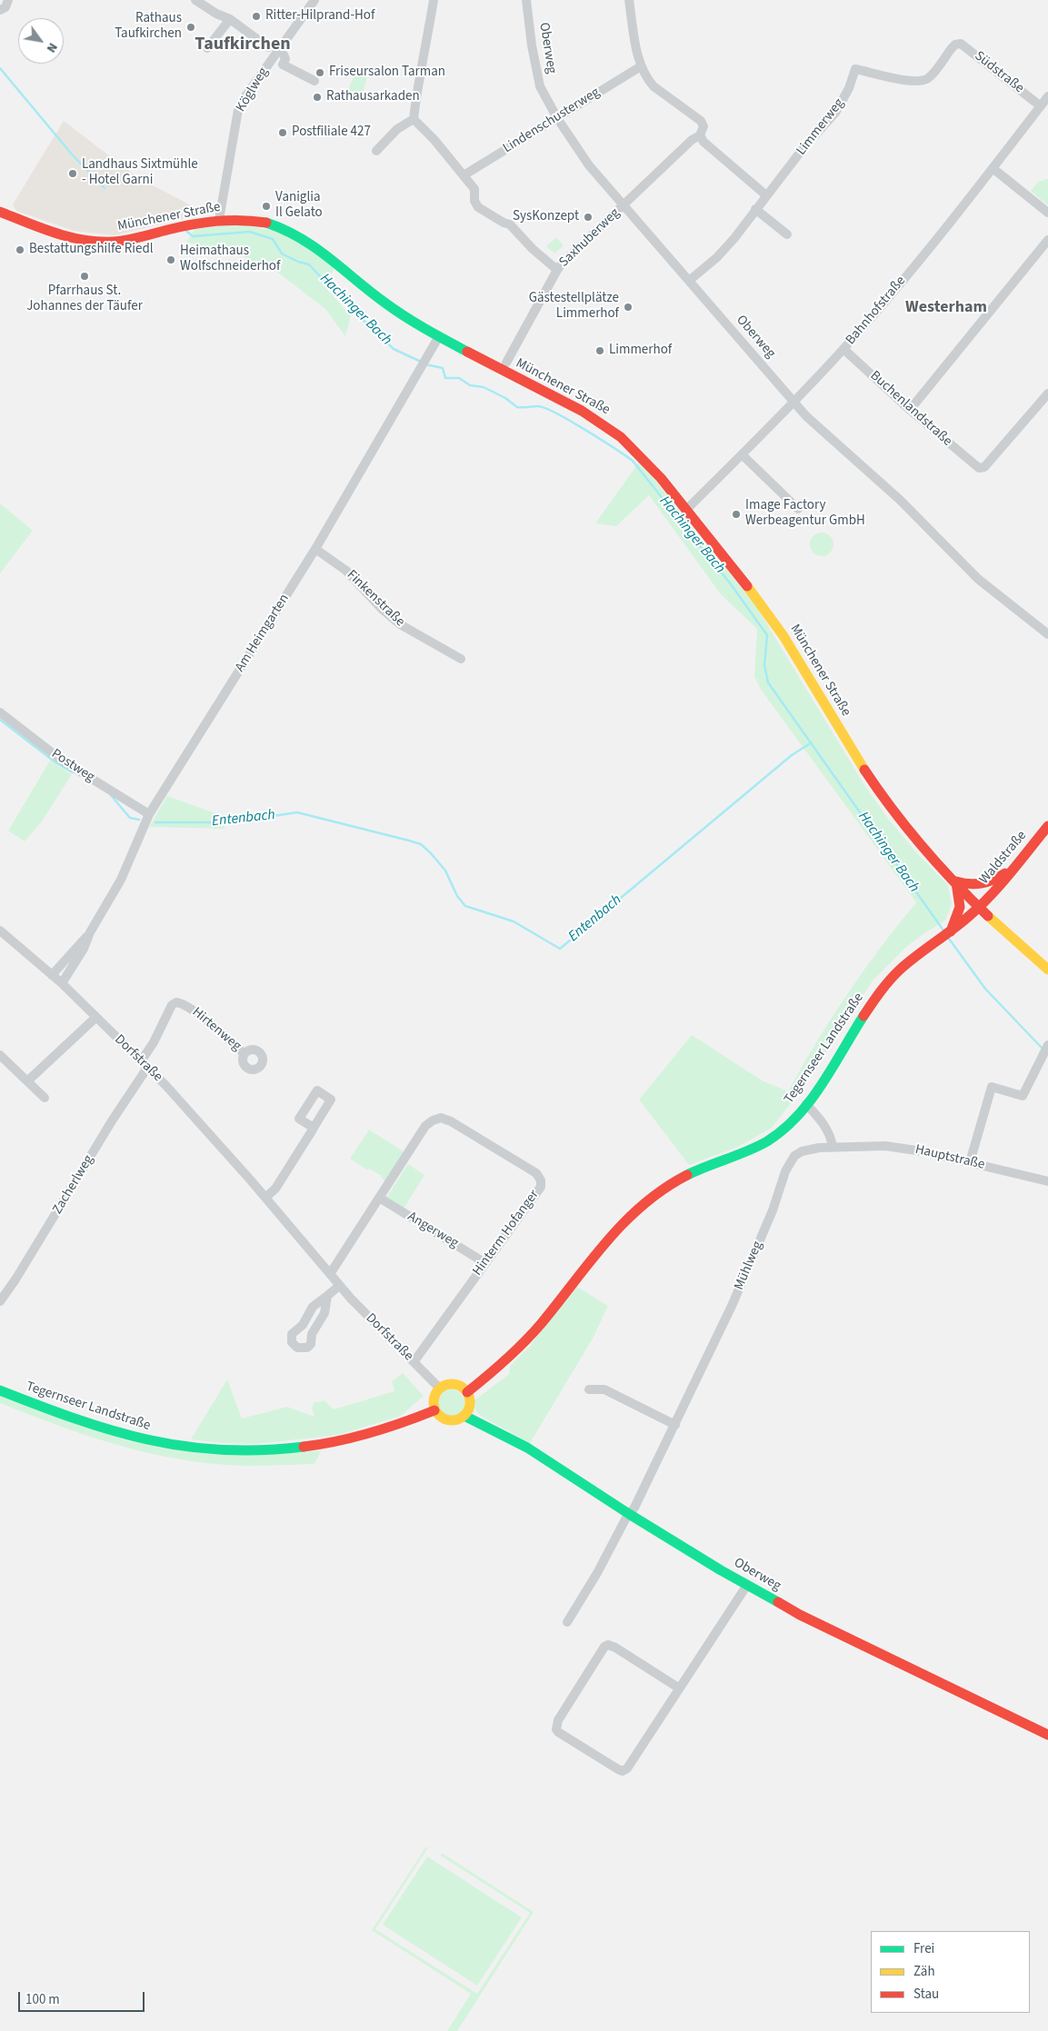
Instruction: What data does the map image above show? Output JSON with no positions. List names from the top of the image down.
{
  "streets": {
    "main road": [
      "Oberweg",
      "Münchener Straße",
      "Waldstraße",
      "Tegernseer Landstraße"
    ],
    "street": [
      "Südstraße",
      "Köglweg",
      "Lindenschusterweg",
      "Limmerweg",
      "Saxhuberweg",
      "Bahnhofstraße",
      "Buchenlandstraße",
      "Finkenstraße",
      "Am Heimgarten",
      "Postweg",
      "Hirtenweg",
      "Dorfstraße",
      "Hauptstraße",
      "Zacherlweg",
      "Angerweg",
      "Hinterm Hofanger",
      "Mühlweg"
    ]
  },
  "crossings": [
    ["Oberweg", "Lindenschusterweg"],
    ["Oberweg", "Limmerweg"],
    ["Oberweg", "Saxhuberweg"],
    ["Oberweg", "Bahnhofstraße"],
    ["Oberweg", "Tegernseer Landstraße"],
    ["Oberweg", "Dorfstraße"],
    ["Oberweg", "Mühlweg"],
    ["Südstraße", "Limmerweg"],
    ["Südstraße", "Bahnhofstraße"],
    ["Köglweg", "Münchener Straße"],
    ["Münchener Straße", "Bahnhofstraße"],
    ["Münchener Straße", "Am Heimgarten"],
    ["Münchener Straße", "Waldstraße"],
    ["Münchener Straße", "Tegernseer Landstraße"],
    ["Bahnhofstraße", "Buchenlandstraße"],
    ["Finkenstraße", "Am Heimgarten"],
    ["Am Heimgarten", "Postweg"],
    ["Am Heimgarten", "Dorfstraße"],
    ["Waldstraße", "Tegernseer Landstraße"],
    ["Hirtenweg", "Dorfstraße"],
    ["Hirtenweg", "Zacherlweg"],
    ["Tegernseer Landstraße", "Dorfstraße"],
    ["Dorfstraße", "Zacherlweg"],
    ["Dorfstraße", "Hinterm Hofanger"],
    ["Hauptstraße", "Mühlweg"],
    ["Angerweg", "Hinterm Hofanger"]
  ],
  "districts": ["Taufkirchen", "Westerham"],
  "water": ["Hachinger Bach", "Entenbach"],
  "places": [
    "Ritter-Hilprand-Hof",
    "Rathaus Taufkirchen",
    "Friseursalon Tarman",
    "Rathausarkaden",
    "Postfiliale 427",
    "Landhaus Sixtmühle - Hotel Garni",
    "Vaniglia Il Gelato",
    "SysKonzept",
    "Bestattungshilfe Riedl",
    "Heimathaus Wolfschneiderhof",
    "Pfarrhaus St. Johannes der Täufer",
    "Gästestellplätze Limmerhof",
    "Limmerhof",
    "Image Factory Werbeagentur GmbH"
  ],
  "legend": ["Frei", "Zäh", "Stau"],
  "scale_bar": "100 m",
  "north": "bottom right"
}
